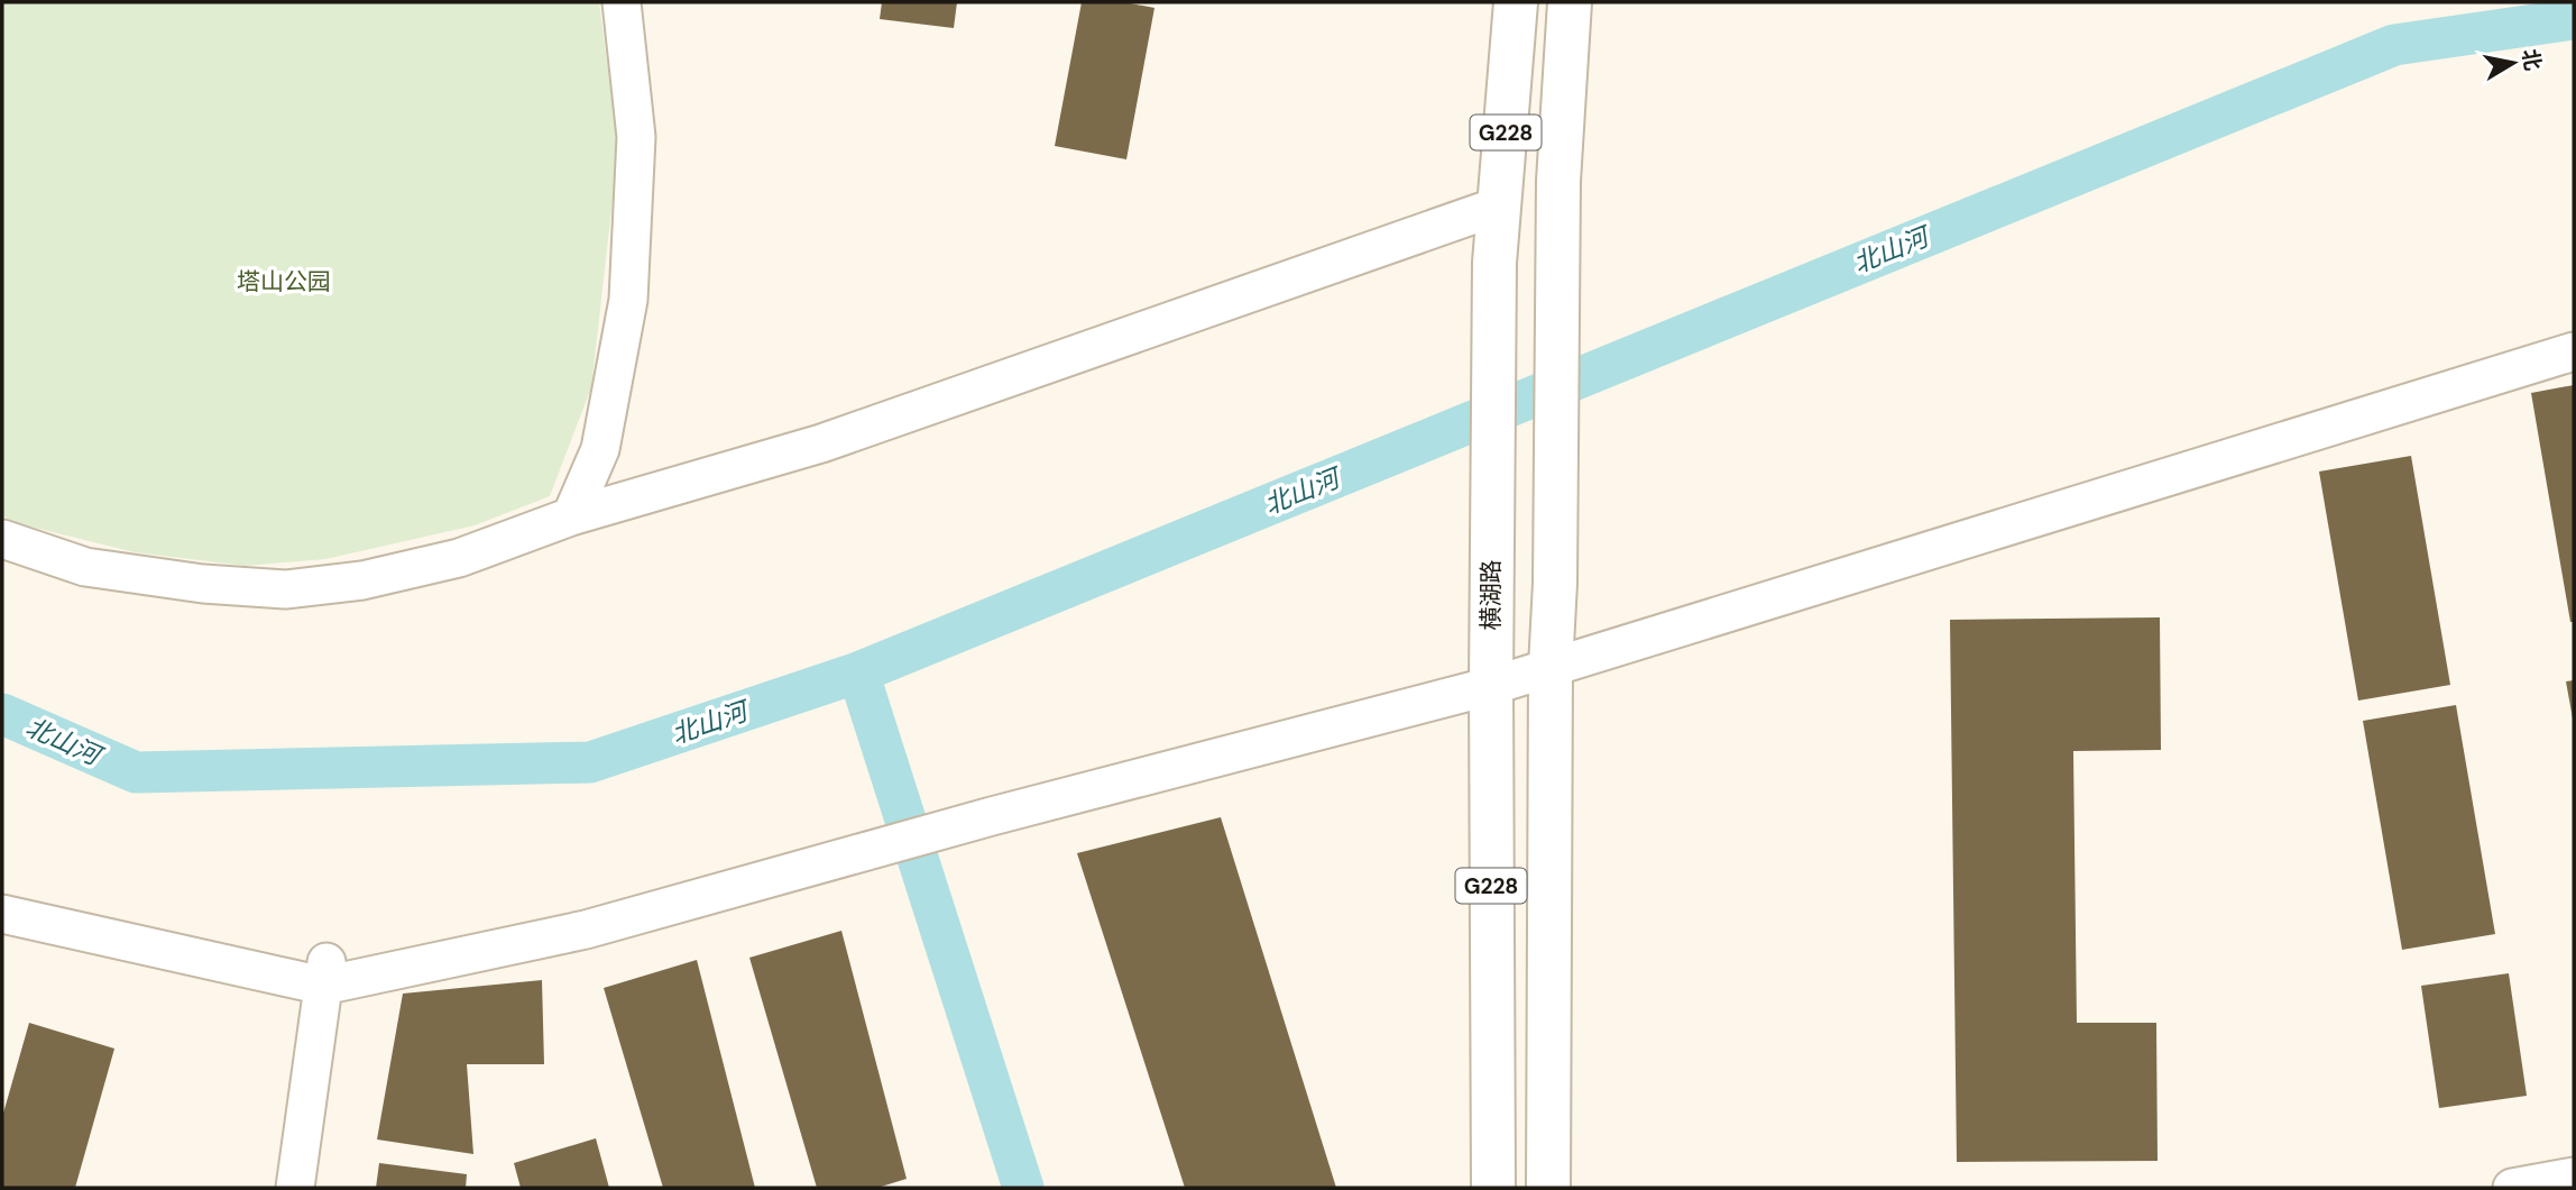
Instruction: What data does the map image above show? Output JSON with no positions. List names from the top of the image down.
{
  "streets": {
    "highway": ["G228", "横湖路"]
  },
  "water": ["北山河"],
  "parks": ["塔山公园"],
  "north": "right"
}
